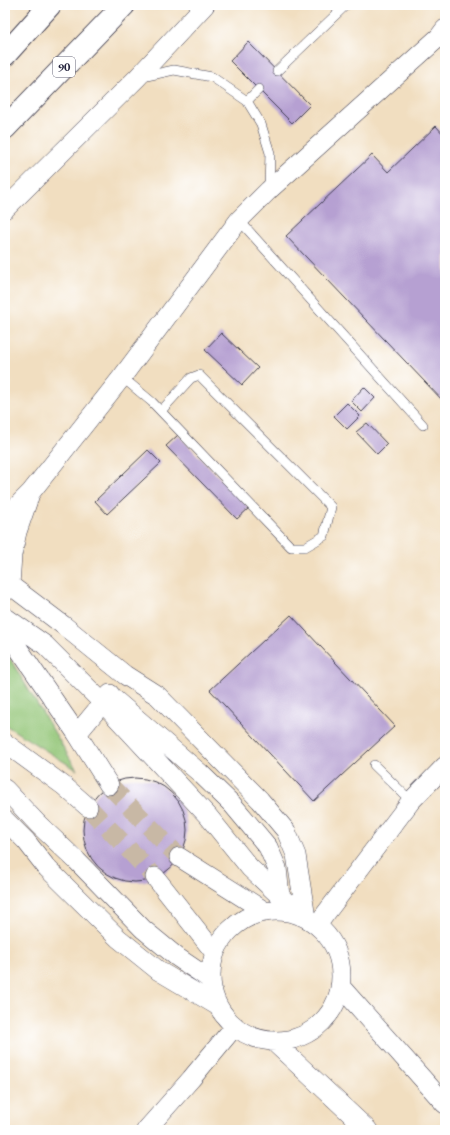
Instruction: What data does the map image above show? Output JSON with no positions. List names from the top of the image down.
{
  "streets": {
    "highway": ["90"]
  }
}
